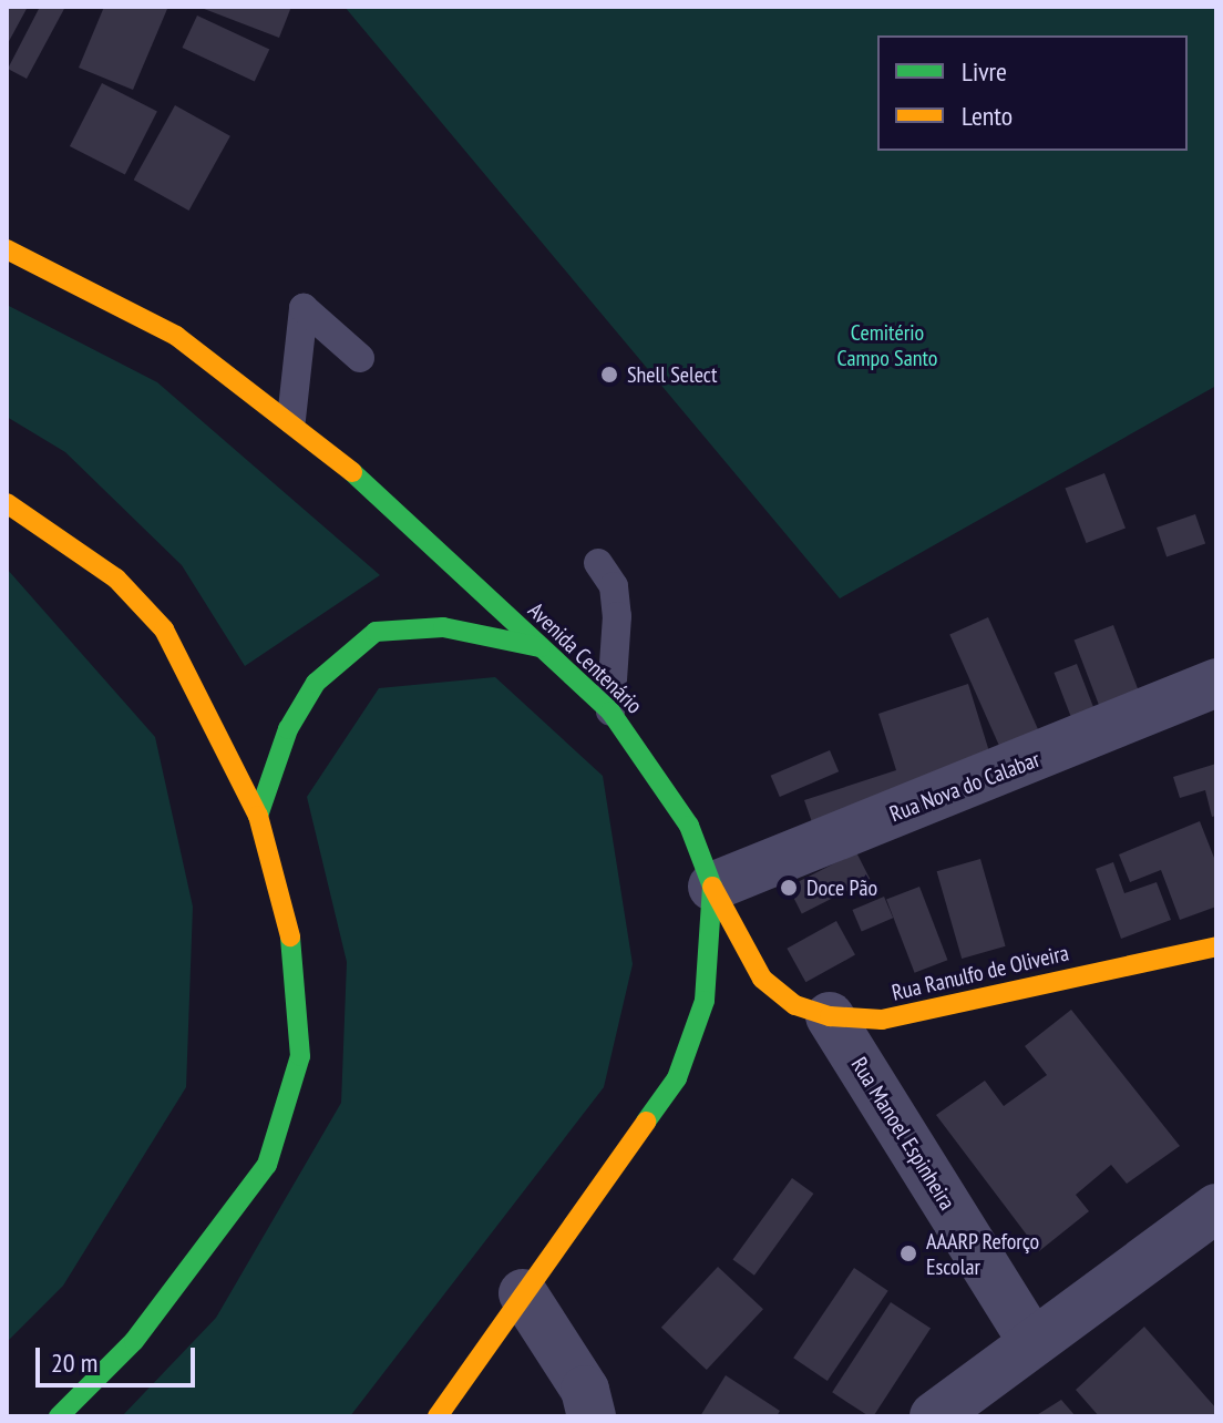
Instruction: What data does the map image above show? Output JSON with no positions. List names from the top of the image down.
{
  "streets": {
    "main road": ["Avenida Centenário", "Rua Ranulfo de Oliveira"],
    "street": ["Rua Nova do Calabar", "Rua Manoel Espinheira"]
  },
  "crossings": [
    ["Avenida Centenário", "Rua Nova do Calabar"],
    ["Avenida Centenário", "Rua Ranulfo de Oliveira"],
    ["Rua Nova do Calabar", "Rua Ranulfo de Oliveira"],
    ["Rua Ranulfo de Oliveira", "Rua Manoel Espinheira"]
  ],
  "parks": ["Cemitério Campo Santo"],
  "places": ["Shell Select", "Doce Pão", "AAARP Reforço Escolar"],
  "legend": ["Livre", "Lento"],
  "scale_bar": "20 m"
}
